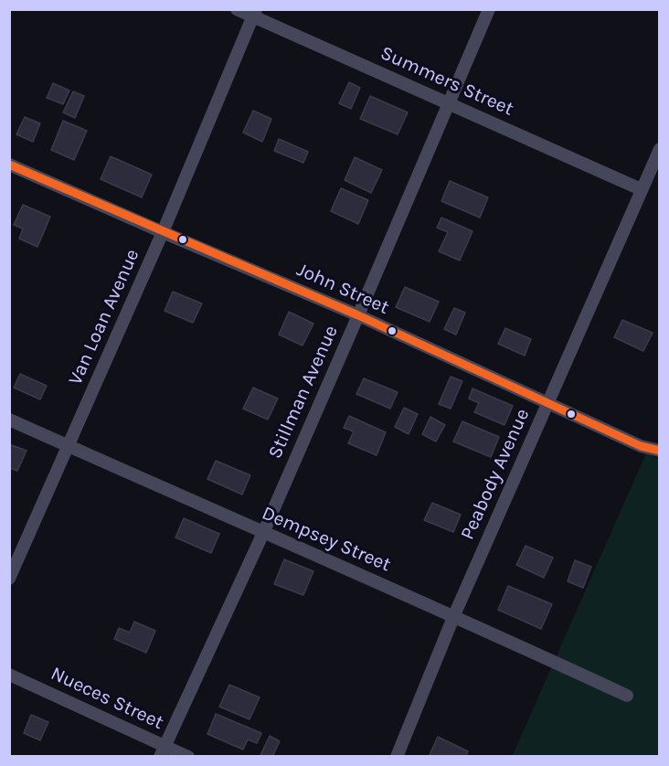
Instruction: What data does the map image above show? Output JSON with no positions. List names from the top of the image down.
{
  "streets": {
    "street": [
      "Summers Street",
      "John Street",
      "Van Loan Avenue",
      "Stillman Avenue",
      "Peabody Avenue",
      "Dempsey Street",
      "Nueces Street"
    ]
  },
  "crossings": [
    ["Summers Street", "Van Loan Avenue"],
    ["Summers Street", "Stillman Avenue"],
    ["Summers Street", "Peabody Avenue"],
    ["John Street", "Van Loan Avenue"],
    ["John Street", "Stillman Avenue"],
    ["John Street", "Peabody Avenue"],
    ["Van Loan Avenue", "Dempsey Street"],
    ["Stillman Avenue", "Dempsey Street"],
    ["Stillman Avenue", "Nueces Street"],
    ["Peabody Avenue", "Dempsey Street"]
  ]
}
